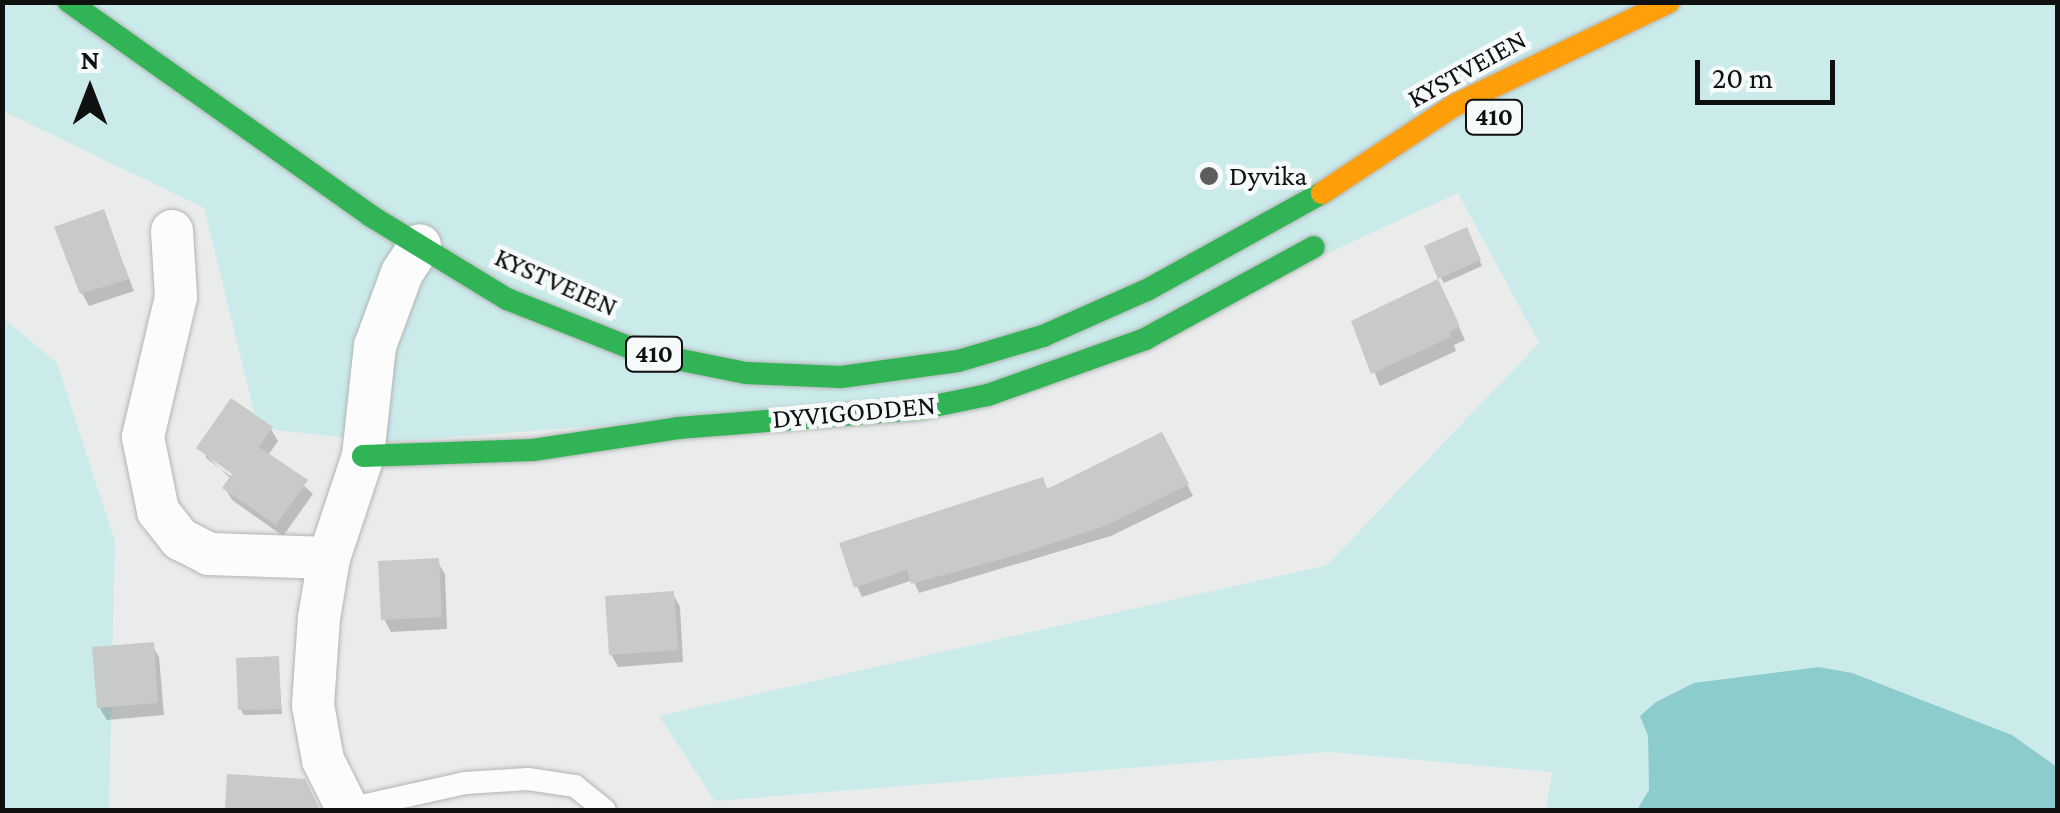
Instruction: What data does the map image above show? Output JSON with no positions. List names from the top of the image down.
{
  "streets": {
    "main road": ["KYSTVEIEN", "410", "DYVIGODDEN"]
  },
  "places": ["Dyvika"],
  "scale_bar": "20 m",
  "north": "top"
}
